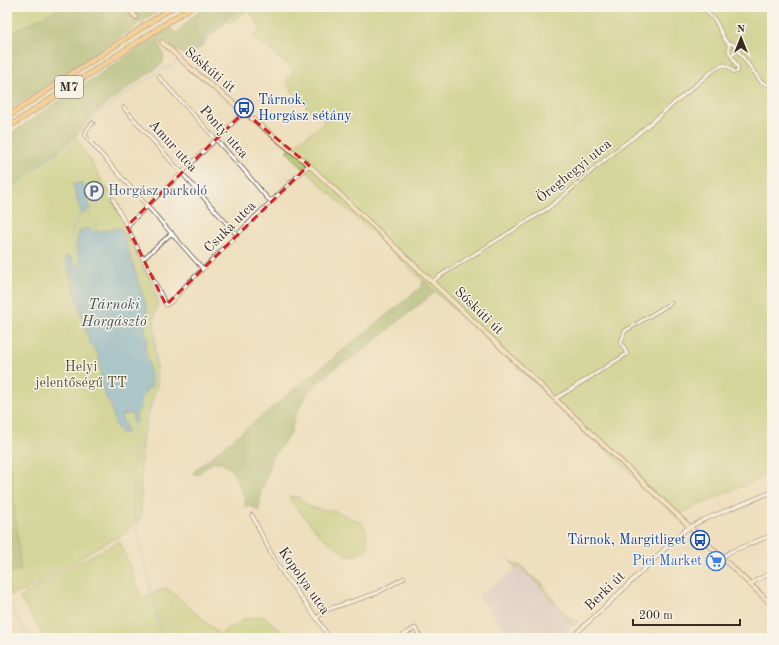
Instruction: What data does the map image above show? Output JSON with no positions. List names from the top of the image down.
{
  "streets": {
    "highway": ["M7"],
    "main road": ["Sóskúti út"],
    "street": [
      "Ponty utca",
      "Amur utca",
      "Öreghegyi utca",
      "Csuka utca",
      "Kopolya utca",
      "Berki út"
    ]
  },
  "crossings": [
    ["Sóskúti út", "Öreghegyi utca"],
    ["Sóskúti út", "Csuka utca"],
    ["Sóskúti út", "Berki út"],
    ["Ponty utca", "Csuka utca"],
    ["Amur utca", "Csuka utca"]
  ],
  "water": ["Tárnoki Horgásztó"],
  "parks": ["Helyi jelentőségű TT"],
  "places": {
    "bus stop": ["Tárnok, Horgász sétány", "Tárnok, Margitliget"],
    "parking": ["Horgász parkoló"],
    "supermarket": ["Pici Market"]
  },
  "scale_bar": "200 m",
  "north": "top"
}
